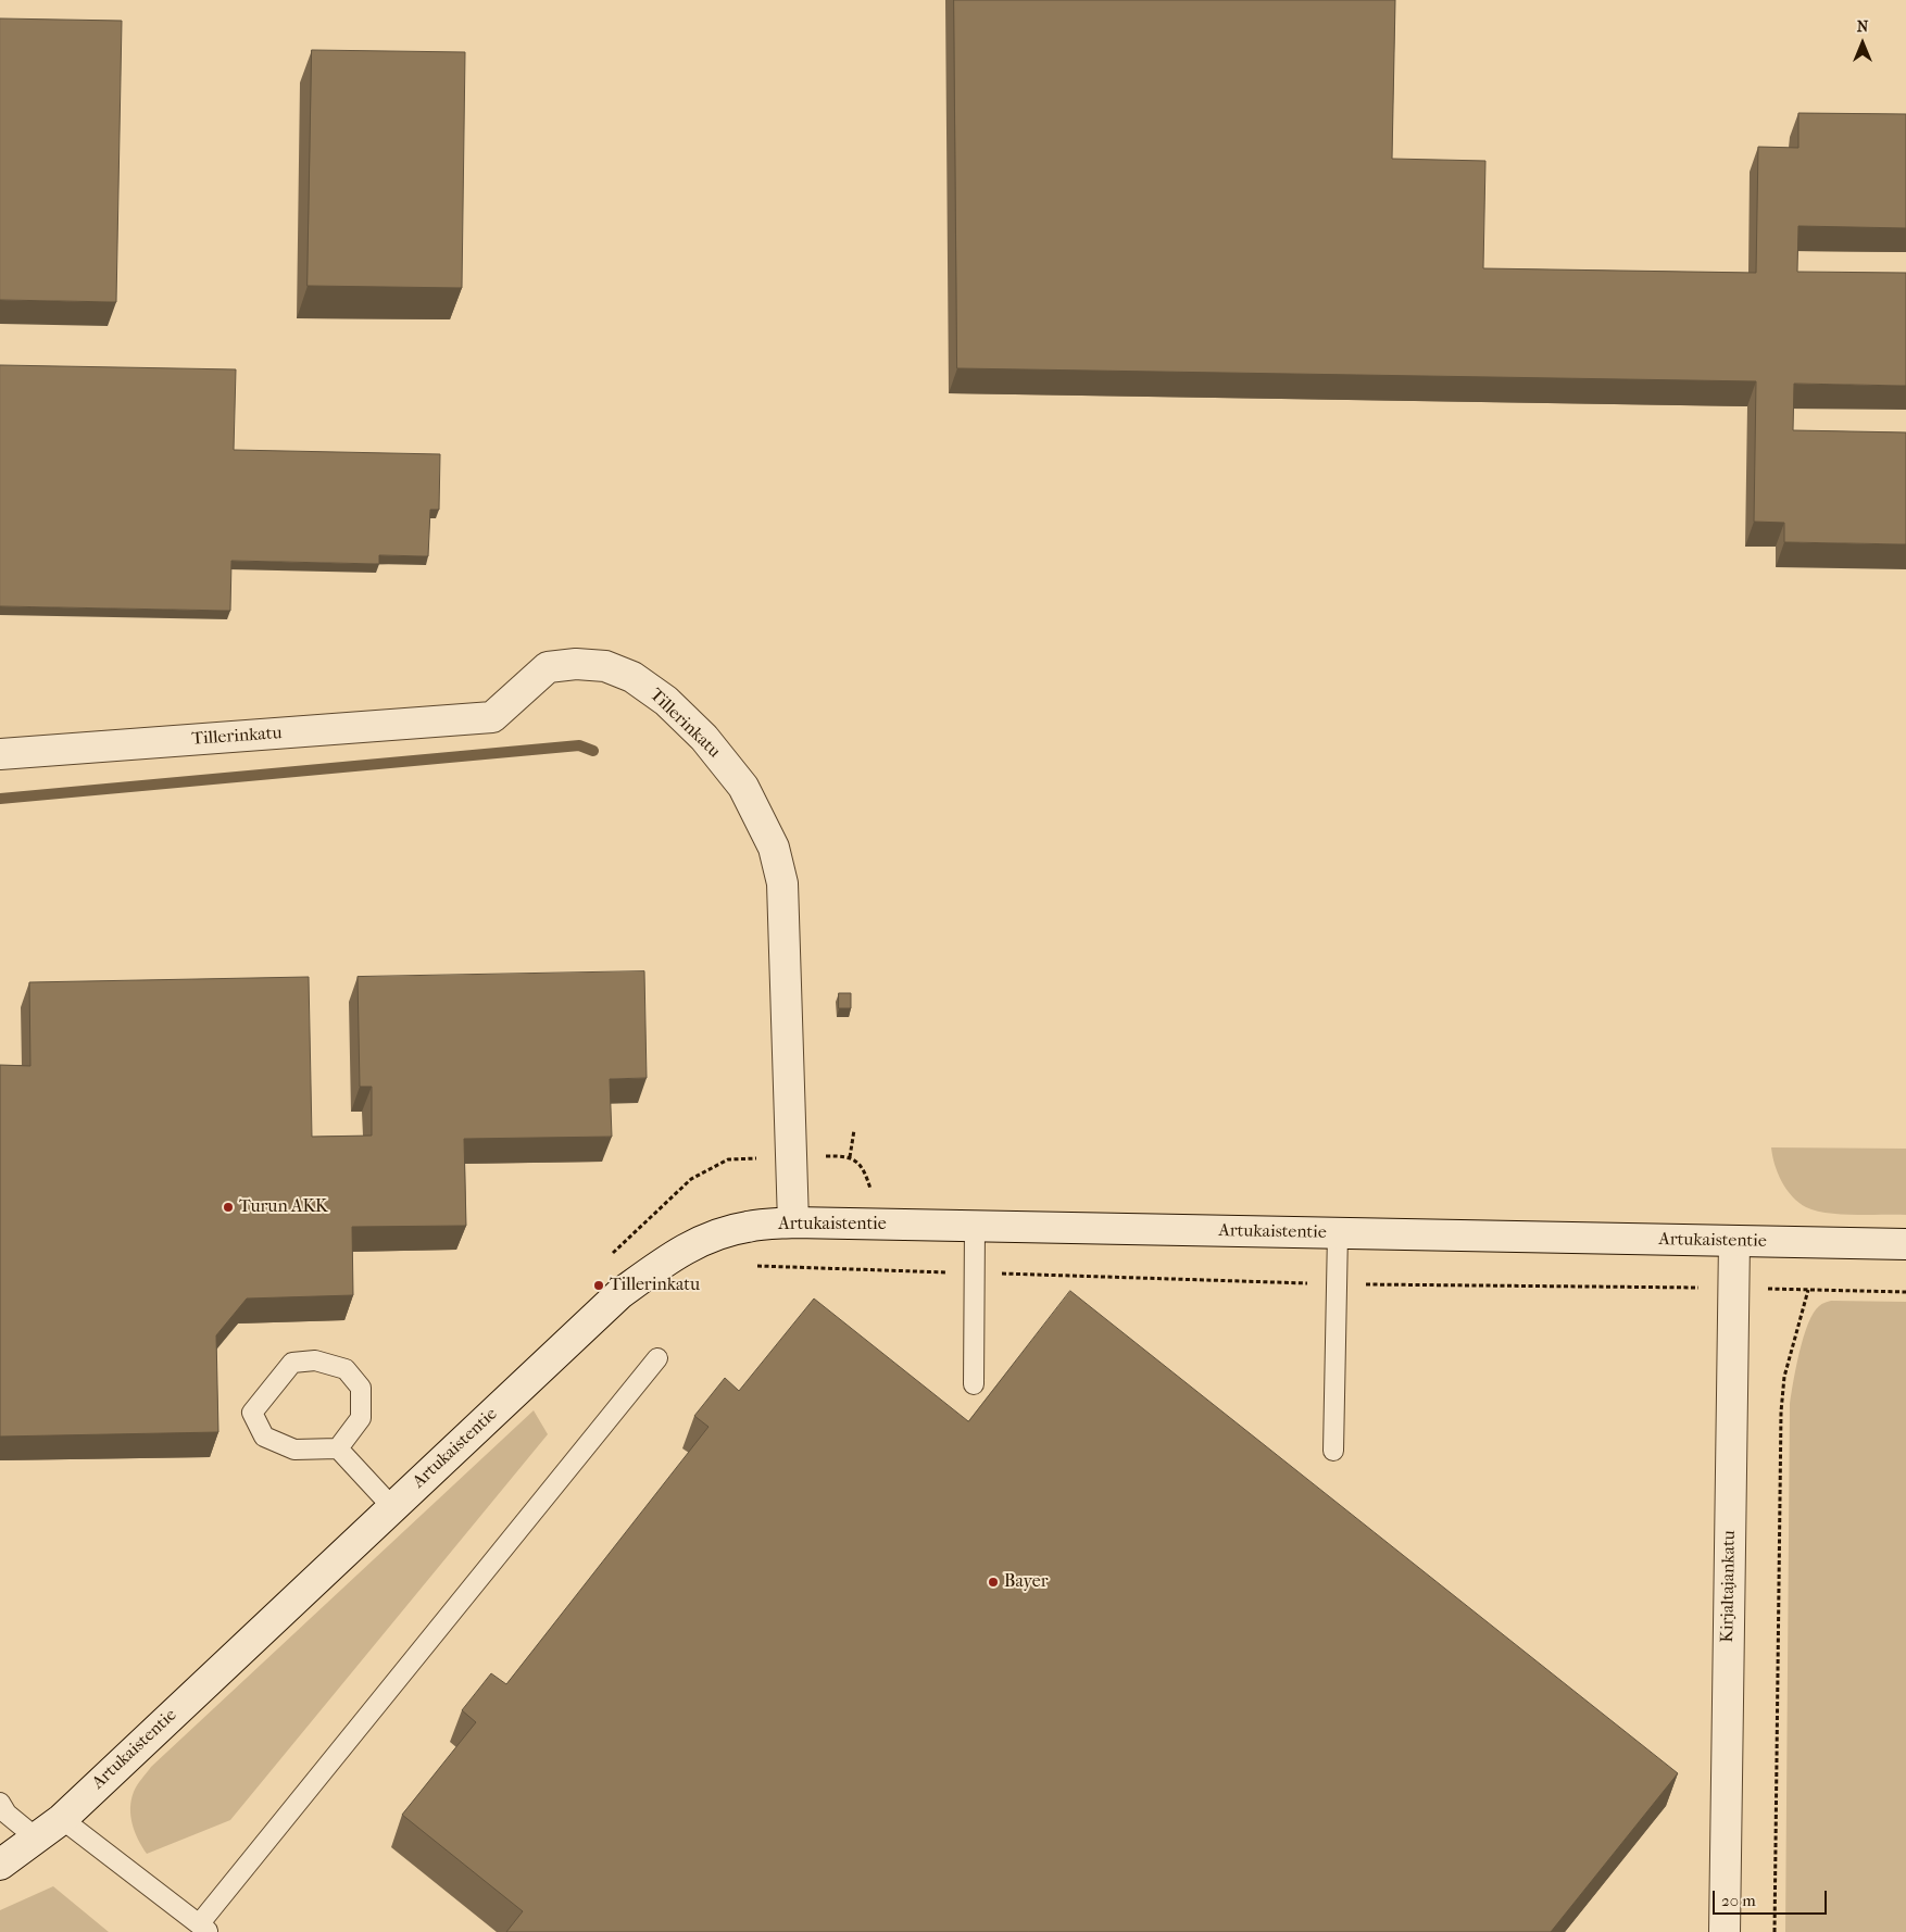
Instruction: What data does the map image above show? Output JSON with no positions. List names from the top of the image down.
{
  "streets": {
    "street": ["Tillerinkatu", "Artukaistentie", "Kirjaltajankatu"]
  },
  "crossings": [
    ["Tillerinkatu", "Artukaistentie"],
    ["Artukaistentie", "Kirjaltajankatu"]
  ],
  "places": ["Turun AKK", "Tillerinkatu", "Bayer"],
  "scale_bar": "20 m",
  "north": "top"
}
